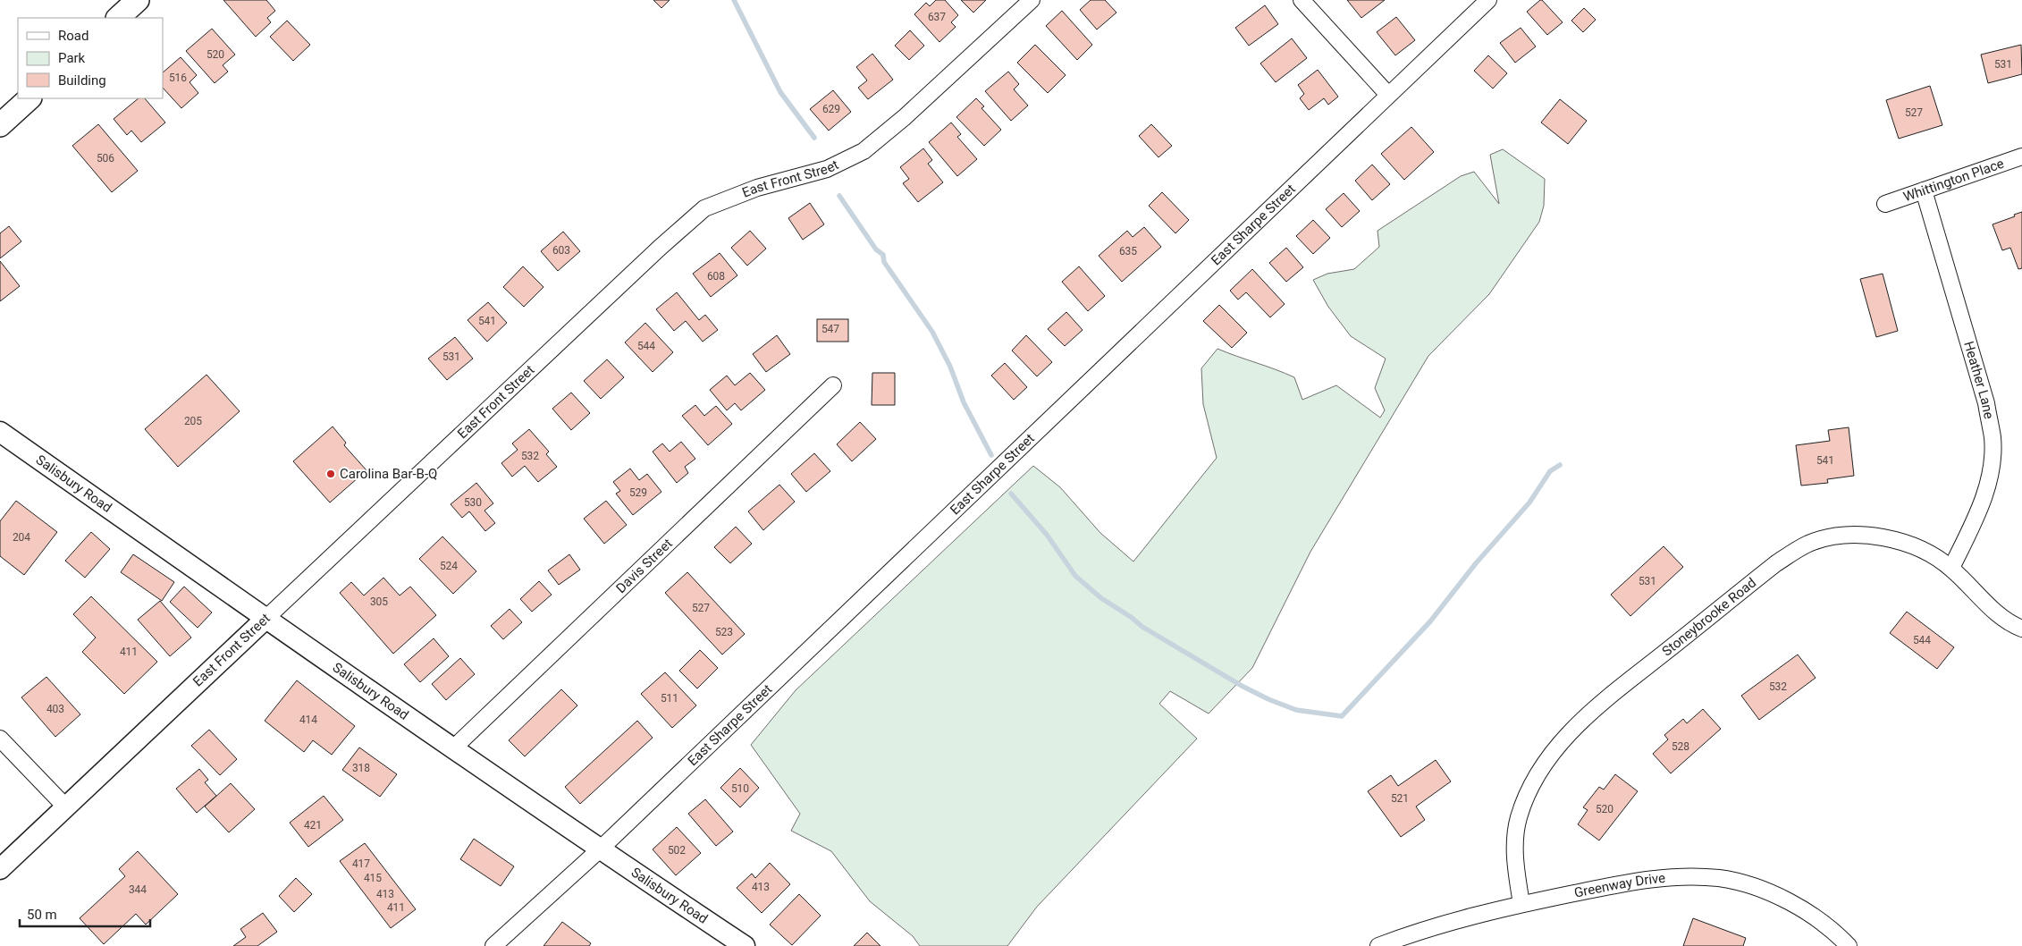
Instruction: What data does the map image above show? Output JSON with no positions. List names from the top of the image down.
{
  "streets": {
    "street": [
      "East Front Street",
      "Whittington Place",
      "East Sharpe Street",
      "Heather Lane",
      "Salisbury Road",
      "Davis Street",
      "Stoneybrooke Road",
      "Greenway Drive"
    ]
  },
  "crossings": [
    ["East Front Street", "Salisbury Road"],
    ["Whittington Place", "Heather Lane"],
    ["East Sharpe Street", "Salisbury Road"],
    ["Heather Lane", "Stoneybrooke Road"],
    ["Salisbury Road", "Davis Street"],
    ["Stoneybrooke Road", "Greenway Drive"]
  ],
  "places": ["Carolina Bar-B-Q"],
  "house_numbers": [
    "637",
    "520",
    "531",
    "516",
    "629",
    "527",
    "506",
    "603",
    "635",
    "608",
    "541",
    "547",
    "544",
    "531",
    "205",
    "532",
    "541",
    "529",
    "530",
    "204",
    "524",
    "531",
    "305",
    "527",
    "523",
    "544",
    "411",
    "532",
    "511",
    "403",
    "414",
    "528",
    "318",
    "510",
    "521",
    "520",
    "421",
    "502",
    "417",
    "415",
    "413",
    "344",
    "413",
    "411"
  ],
  "legend": ["Road", "Park", "Building"],
  "scale_bar": "50 m"
}
